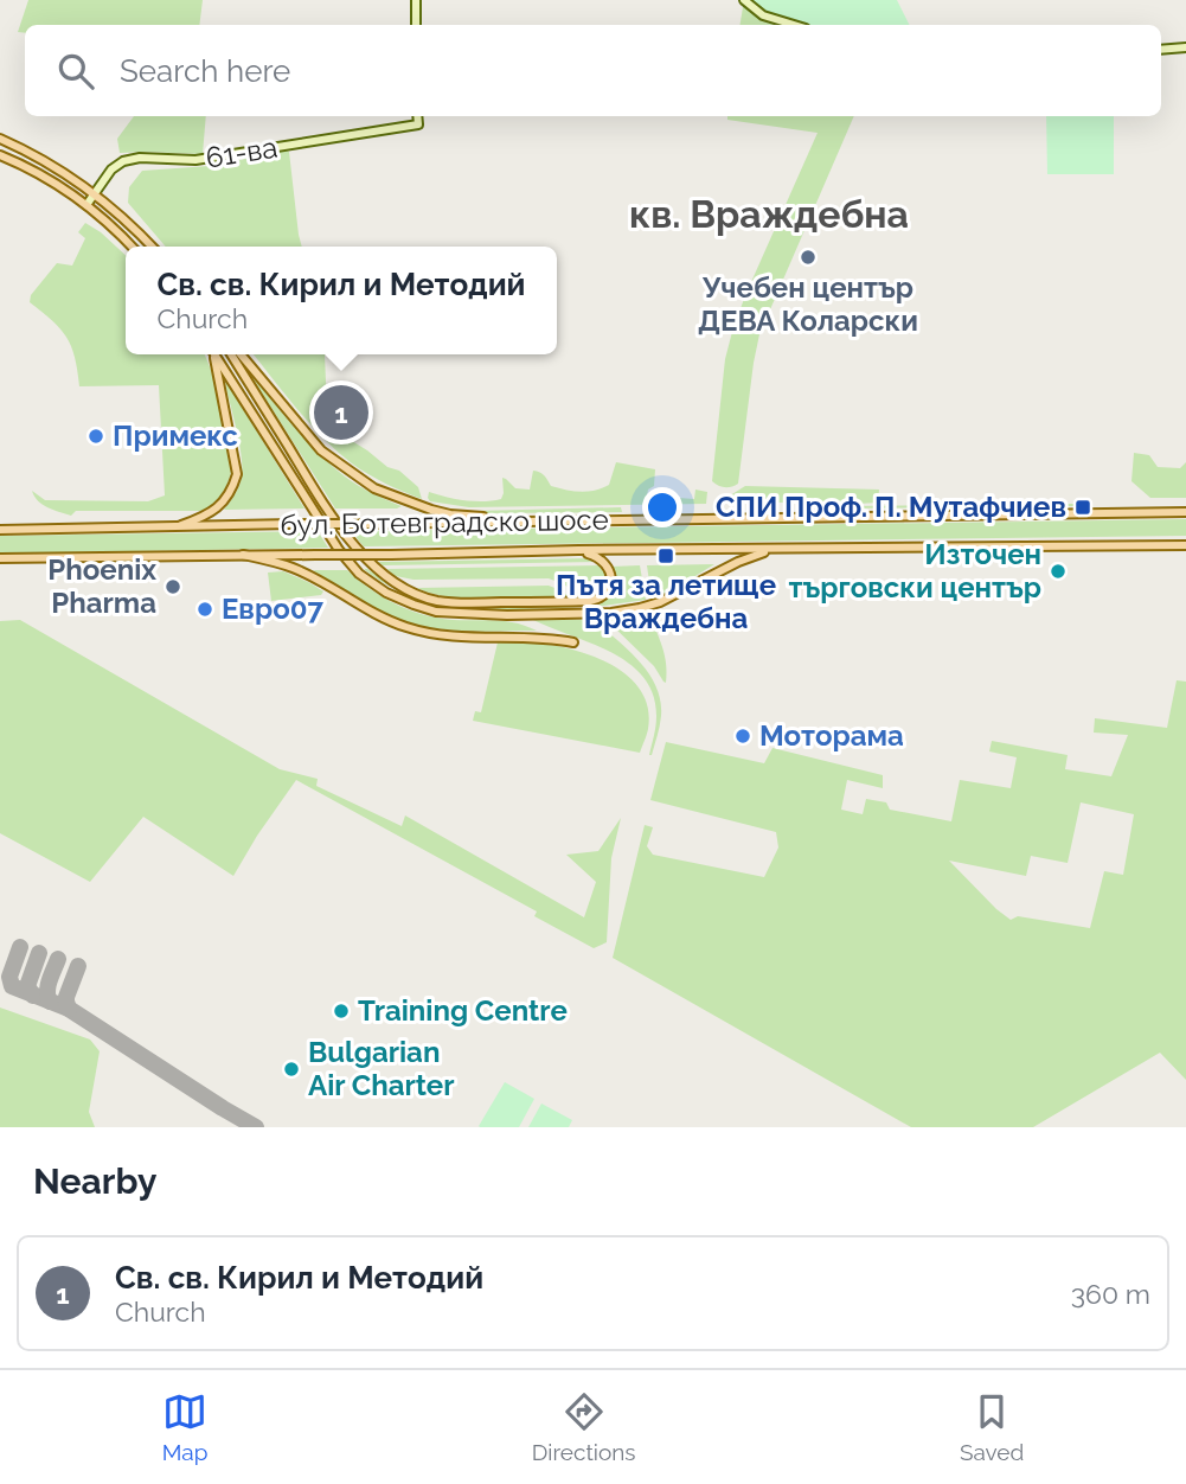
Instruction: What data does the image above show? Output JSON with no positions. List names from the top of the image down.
{
  "streets": {
    "main road": ["бул. Ботевградско шосе"],
    "street": ["61-ва"]
  },
  "districts": ["кв. Враждебна"],
  "places": {
    "other": [
      "Учебен център ДЕВА Коларски",
      "Примекс",
      "Източен търговски център",
      "Phoenix Pharma",
      "Евро07",
      "Моторама",
      "Training Centre",
      "Bulgarian Air Charter"
    ],
    "transit": ["СПИ Проф. П. Мутафчиев", "Пътя за летище Враждебна"]
  },
  "page": {
    "search": "Search here",
    "popup": ["Св. св. Кирил и Методий", "Church"],
    "pins": "1",
    "heading": "Nearby",
    "list": [
      {
        "mark": "1",
        "name": "Св. св. Кирил и Методий",
        "note": "Church",
        "value": "360 m"
      }
    ],
    "nav": ["Map", "Directions", "Saved"]
  }
}
